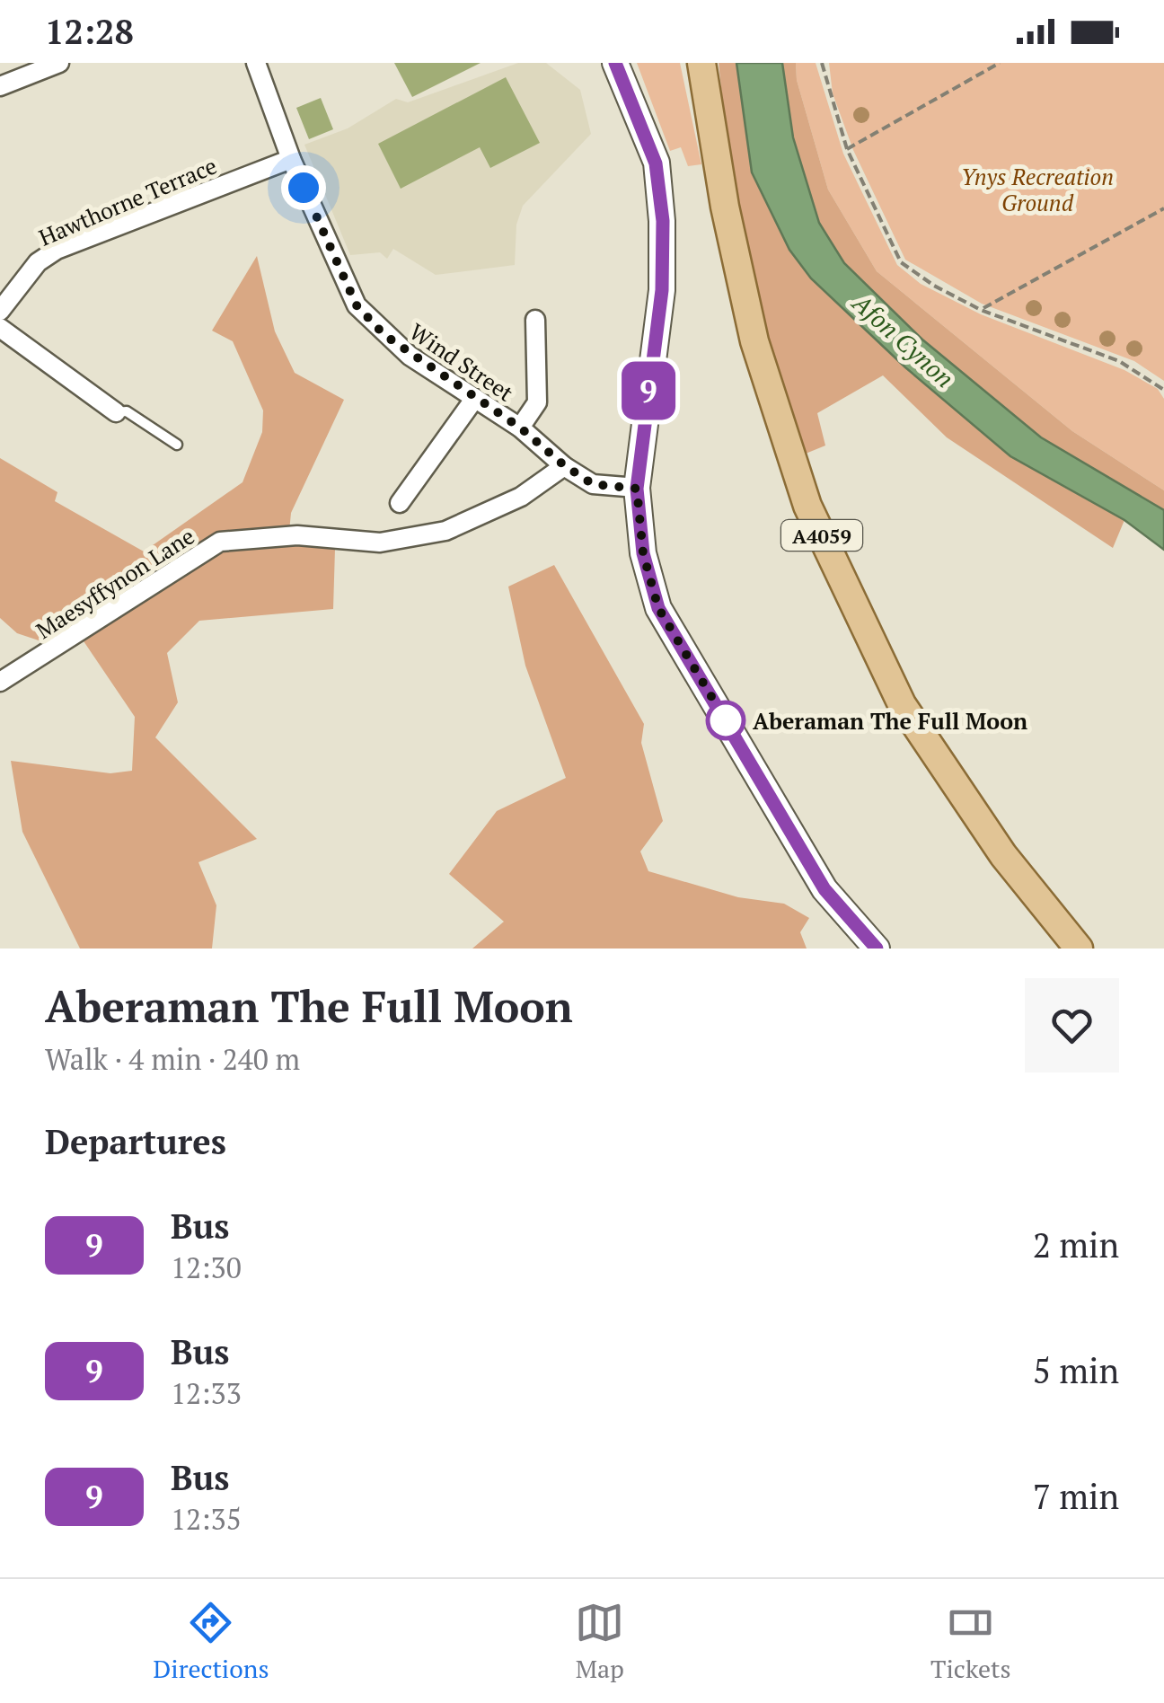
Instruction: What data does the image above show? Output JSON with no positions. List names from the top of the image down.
{
  "streets": {
    "main road": ["A4059"],
    "street": ["Hawthorne Terrace", "Wind Street", "Maesyffynon Lane"]
  },
  "crossings": [
    ["Hawthorne Terrace", "Wind Street"],
    ["Wind Street", "Maesyffynon Lane"]
  ],
  "water": ["Afon Cynon"],
  "parks": ["Ynys Recreation Ground"],
  "places": ["Aberaman The Full Moon"],
  "lines": ["bus line 9"],
  "page": {
    "status": "12:28",
    "on_map": "9",
    "heading": [
      ["Aberaman The Full Moon", "Walk · 4 min · 240 m"],
      "Departures"
    ],
    "list": [
      {
        "mark": "9",
        "name": "Bus",
        "note": "12:30",
        "value": "2 min"
      },
      {
        "mark": "9",
        "name": "Bus",
        "note": "12:33",
        "value": "5 min"
      },
      {
        "mark": "9",
        "name": "Bus",
        "note": "12:35",
        "value": "7 min"
      }
    ],
    "tabs": ["Directions", "Map", "Tickets"]
  }
}
